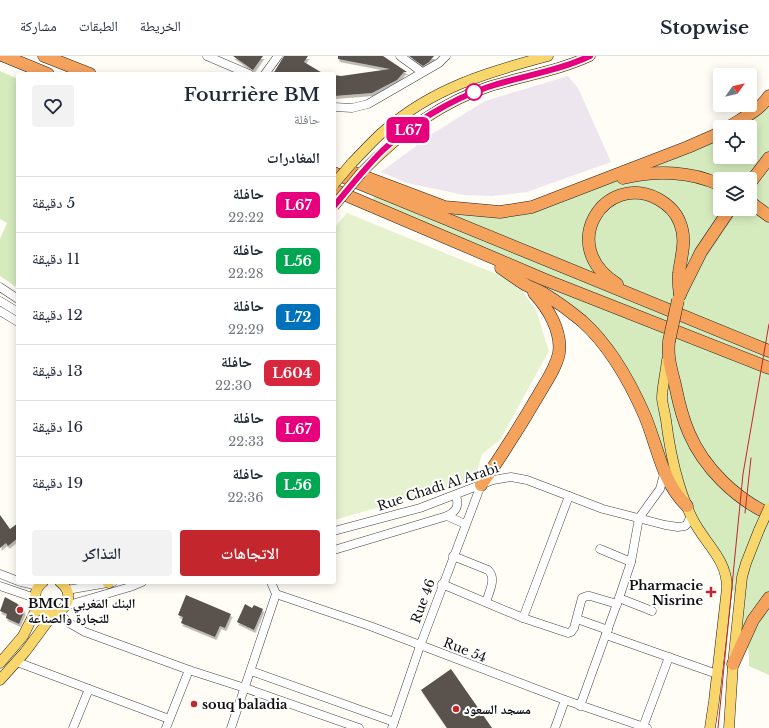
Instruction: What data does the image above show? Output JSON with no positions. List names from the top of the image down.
{
  "streets": {
    "street": ["Rue Chadi Al Arabi", "Rue 46", "Rue 54"]
  },
  "crossings": [
    ["Rue Chadi Al Arabi", "Rue 46"],
    ["Rue 46", "Rue 54"]
  ],
  "places": {
    "health": ["Pharmacie Nisrine"],
    "other": ["BMCI البنك المغربي للتجارة والصناعة", "souq baladia", "مسجد السعود"]
  },
  "lines": ["bus line L67"],
  "north": "top right",
  "page": {
    "header": "Stopwise",
    "nav": ["الخريطة", "الطبقات", "مشاركة"],
    "on_map": "L67",
    "heading": [
      ["Fourrière BM", "حافلة"],
      "المغادرات"
    ],
    "list": [
      {
        "mark": "L67",
        "name": "حافلة",
        "note": "22:22",
        "value": "5 دقيقة"
      },
      {
        "mark": "L56",
        "name": "حافلة",
        "note": "22:28",
        "value": "11 دقيقة"
      },
      {
        "mark": "L72",
        "name": "حافلة",
        "note": "22:29",
        "value": "12 دقيقة"
      },
      {
        "mark": "L604",
        "name": "حافلة",
        "note": "22:30",
        "value": "13 دقيقة"
      },
      {
        "mark": "L67",
        "name": "حافلة",
        "note": "22:33",
        "value": "16 دقيقة"
      },
      {
        "mark": "L56",
        "name": "حافلة",
        "note": "22:36",
        "value": "19 دقيقة"
      }
    ],
    "buttons": ["الاتجاهات", "التذاكر"]
  }
}
